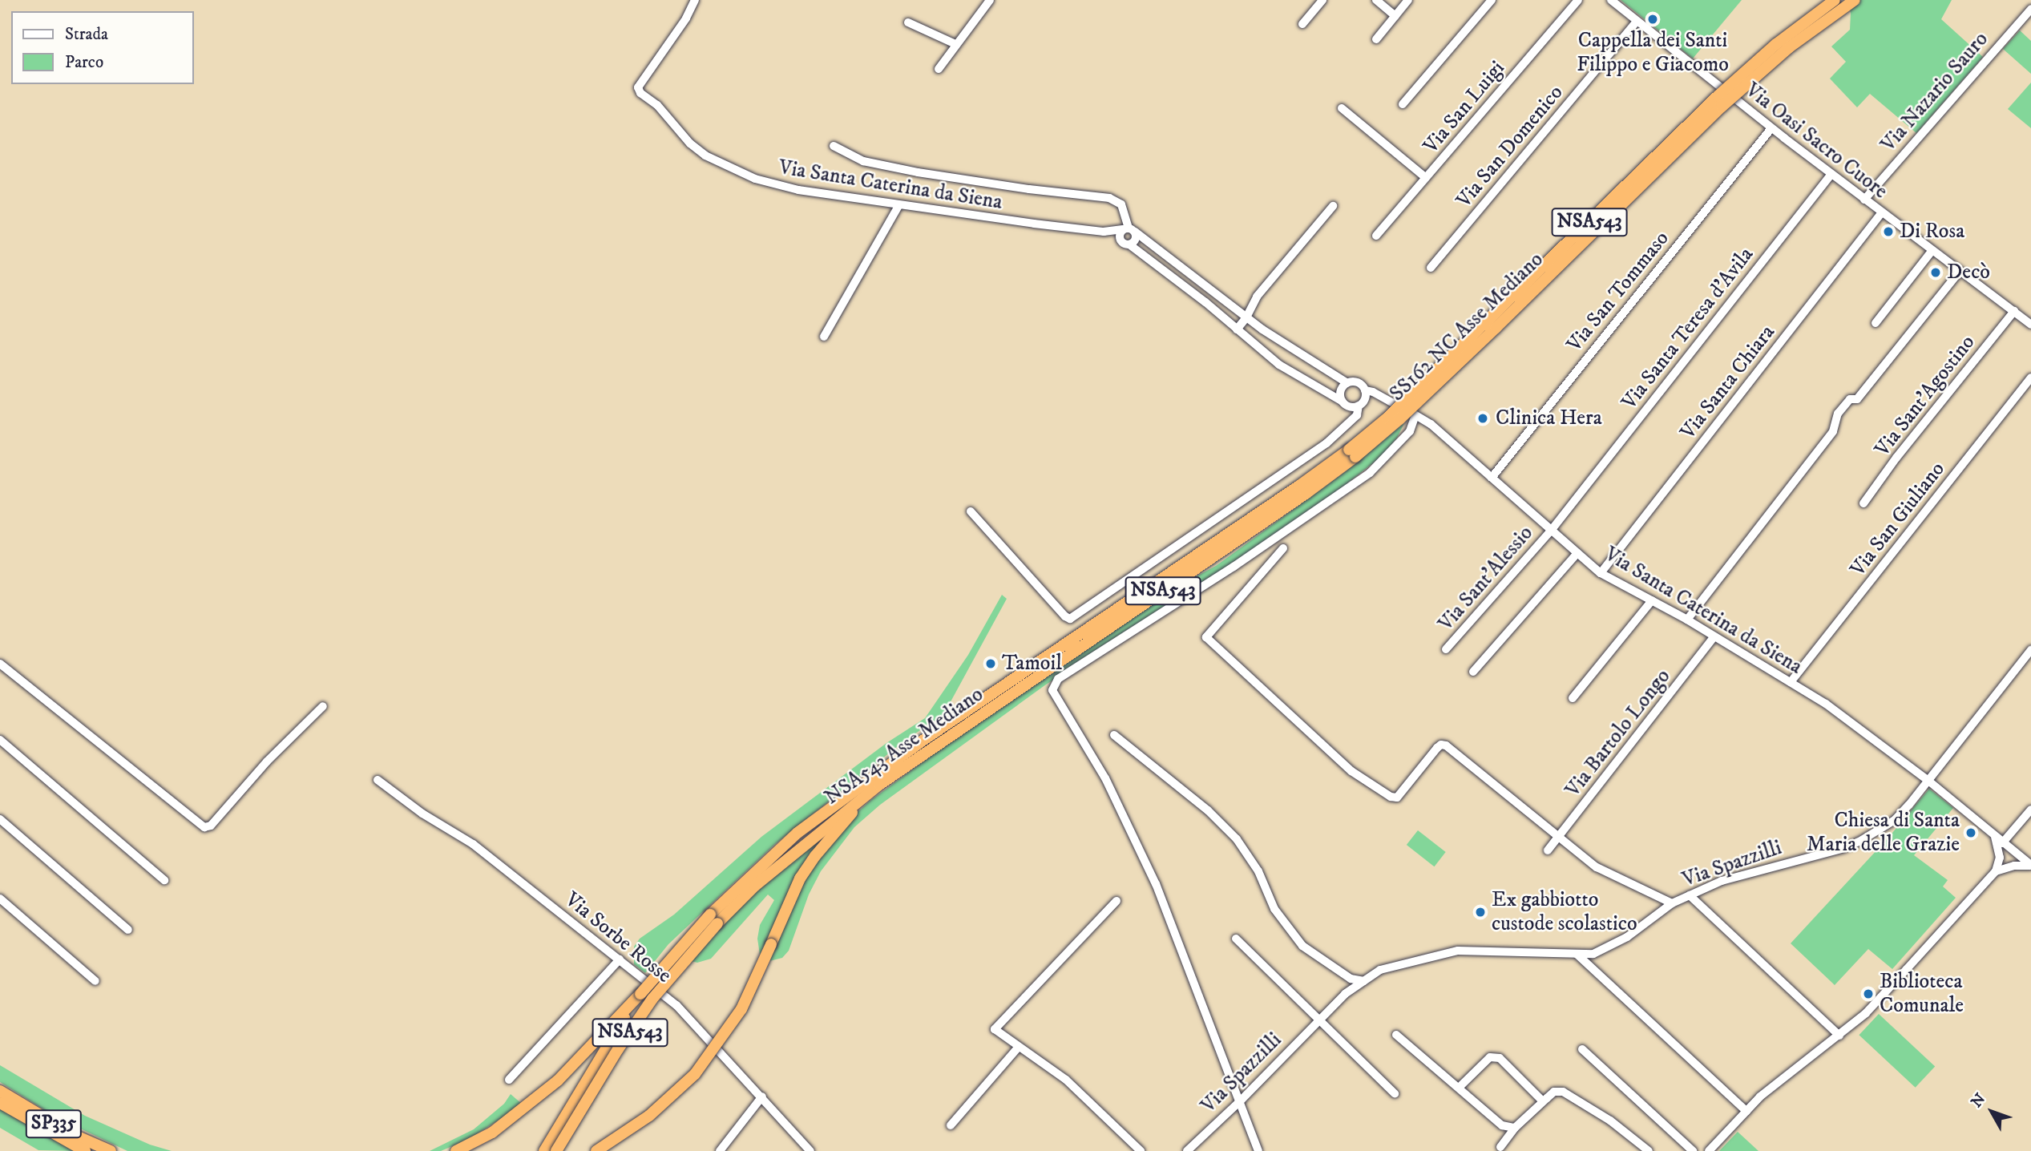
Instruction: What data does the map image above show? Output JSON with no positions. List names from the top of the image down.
{
  "streets": {
    "highway": [
      "NSA543",
      "SS162 NC Asse Mediano",
      "NSA543 Asse Mediano",
      "SP335"
    ],
    "street": [
      "Via Nazario Sauro",
      "Via San Luigi",
      "Via Oasi Sacro Cuore",
      "Via San Domenico",
      "Via Santa Caterina da Siena",
      "Via San Tommaso",
      "Via Santa Teresa d'Avila",
      "Via Santa Chiara",
      "Via Sant'Agostino",
      "Via San Giuliano",
      "Via Sant'Alessio",
      "Via Bartolo Longo",
      "Via Spazzilli",
      "Via Sorbe Rosse"
    ]
  },
  "crossings": [
    ["Via Nazario Sauro", "Via Oasi Sacro Cuore"],
    ["Via Oasi Sacro Cuore", "Via San Domenico"],
    ["Via Oasi Sacro Cuore", "Via San Tommaso"],
    ["Via Oasi Sacro Cuore", "Via Santa Teresa d'Avila"],
    ["Via Oasi Sacro Cuore", "Via Santa Chiara"],
    ["Via Oasi Sacro Cuore", "Via Sant'Agostino"],
    ["Via Santa Caterina da Siena", "Via San Tommaso"],
    ["Via Santa Caterina da Siena", "Via Santa Teresa d'Avila"],
    ["Via Santa Caterina da Siena", "Via Santa Chiara"],
    ["Via Santa Caterina da Siena", "Via San Giuliano"],
    ["Via Santa Caterina da Siena", "Via Sant'Alessio"],
    ["Via Santa Caterina da Siena", "Via Bartolo Longo"],
    ["Via Santa Caterina da Siena", "Via Spazzilli"],
    ["NSA543", "NSA543 Asse Mediano"],
    ["SS162 NC Asse Mediano", "NSA543 Asse Mediano"],
    ["Via Santa Teresa d'Avila", "Via Sant'Alessio"]
  ],
  "places": [
    "Cappella dei Santi Filippo e Giacomo",
    "Di Rosa",
    "Decò",
    "Clinica Hera",
    "Tamoil",
    "Chiesa di Santa Maria delle Grazie",
    "Ex gabbiotto custode scolastico",
    "Biblioteca Comunale"
  ],
  "legend": ["Strada", "Parco"],
  "north": "top left"
}
